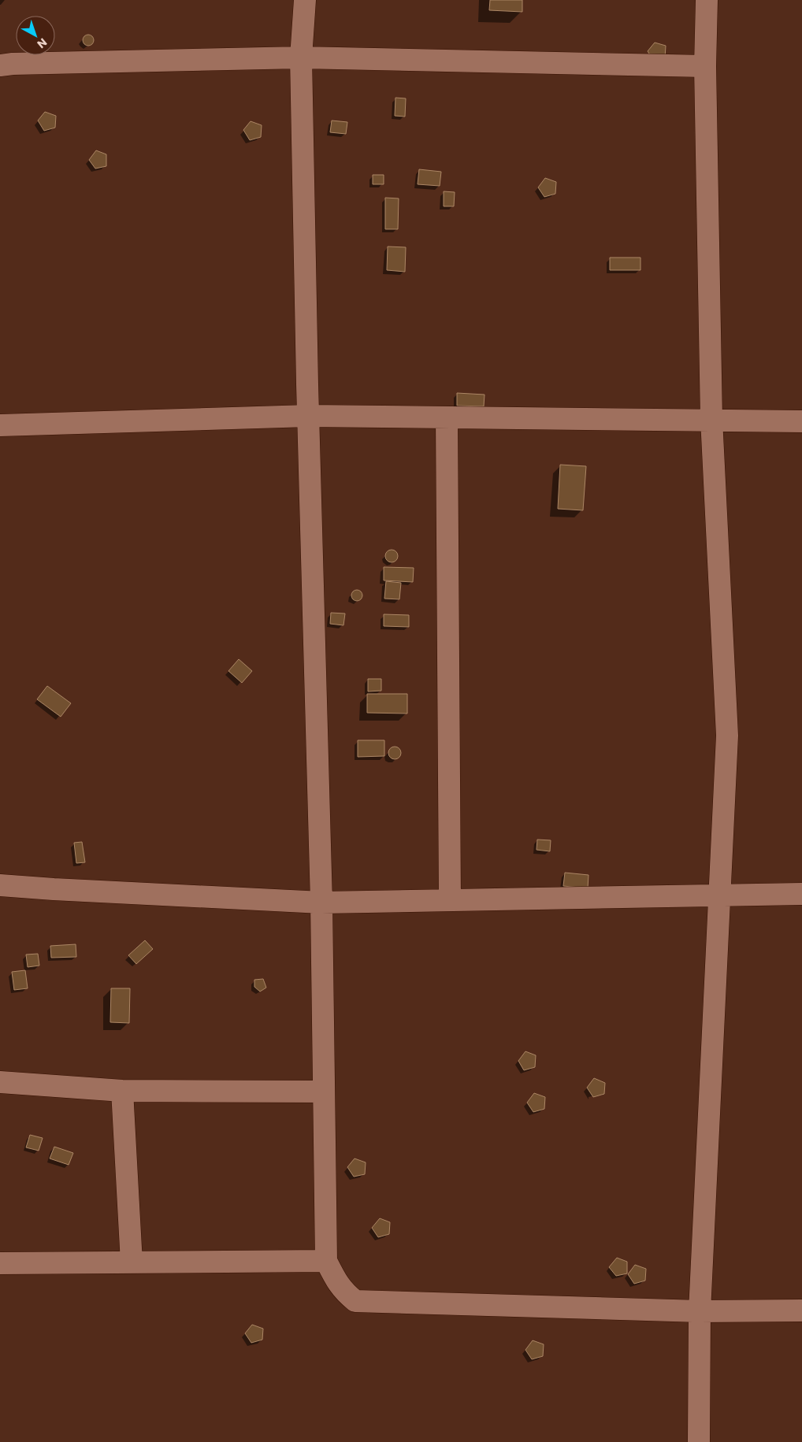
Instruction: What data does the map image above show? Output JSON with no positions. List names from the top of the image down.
{
  "north": "bottom right"
}
